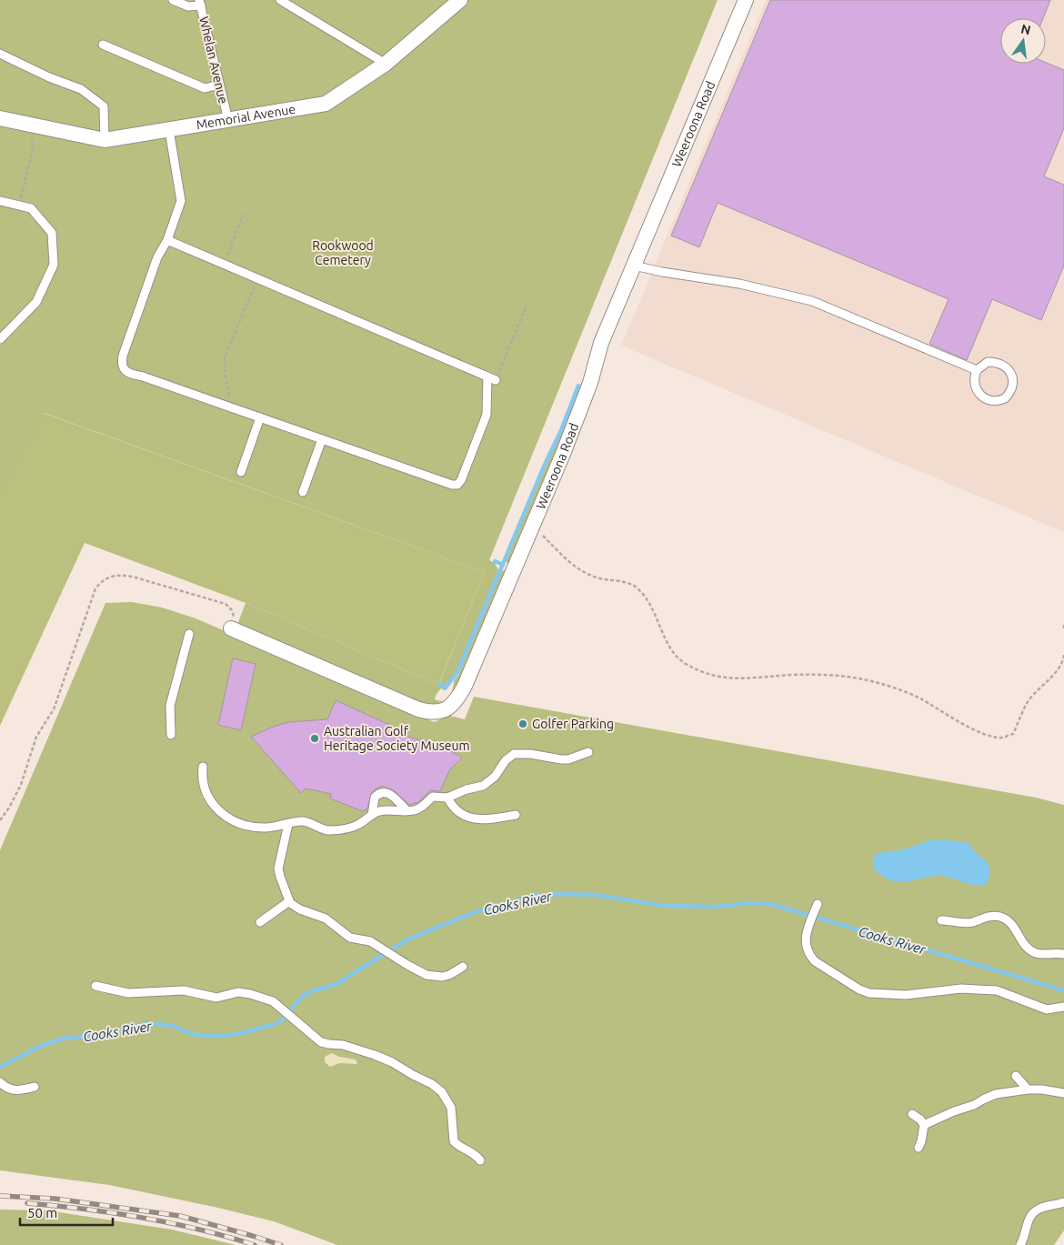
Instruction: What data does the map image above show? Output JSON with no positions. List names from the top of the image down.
{
  "streets": {
    "street": ["Memorial Avenue", "Weeroona Road"],
    "lane": ["Whelan Avenue"]
  },
  "crossings": [
    ["Whelan Avenue", "Memorial Avenue"]
  ],
  "water": ["Cooks River"],
  "parks": ["Rookwood Cemetery"],
  "places": ["Golfer Parking", "Australian Golf Heritage Society Museum"],
  "scale_bar": "50 m",
  "north": "top"
}
